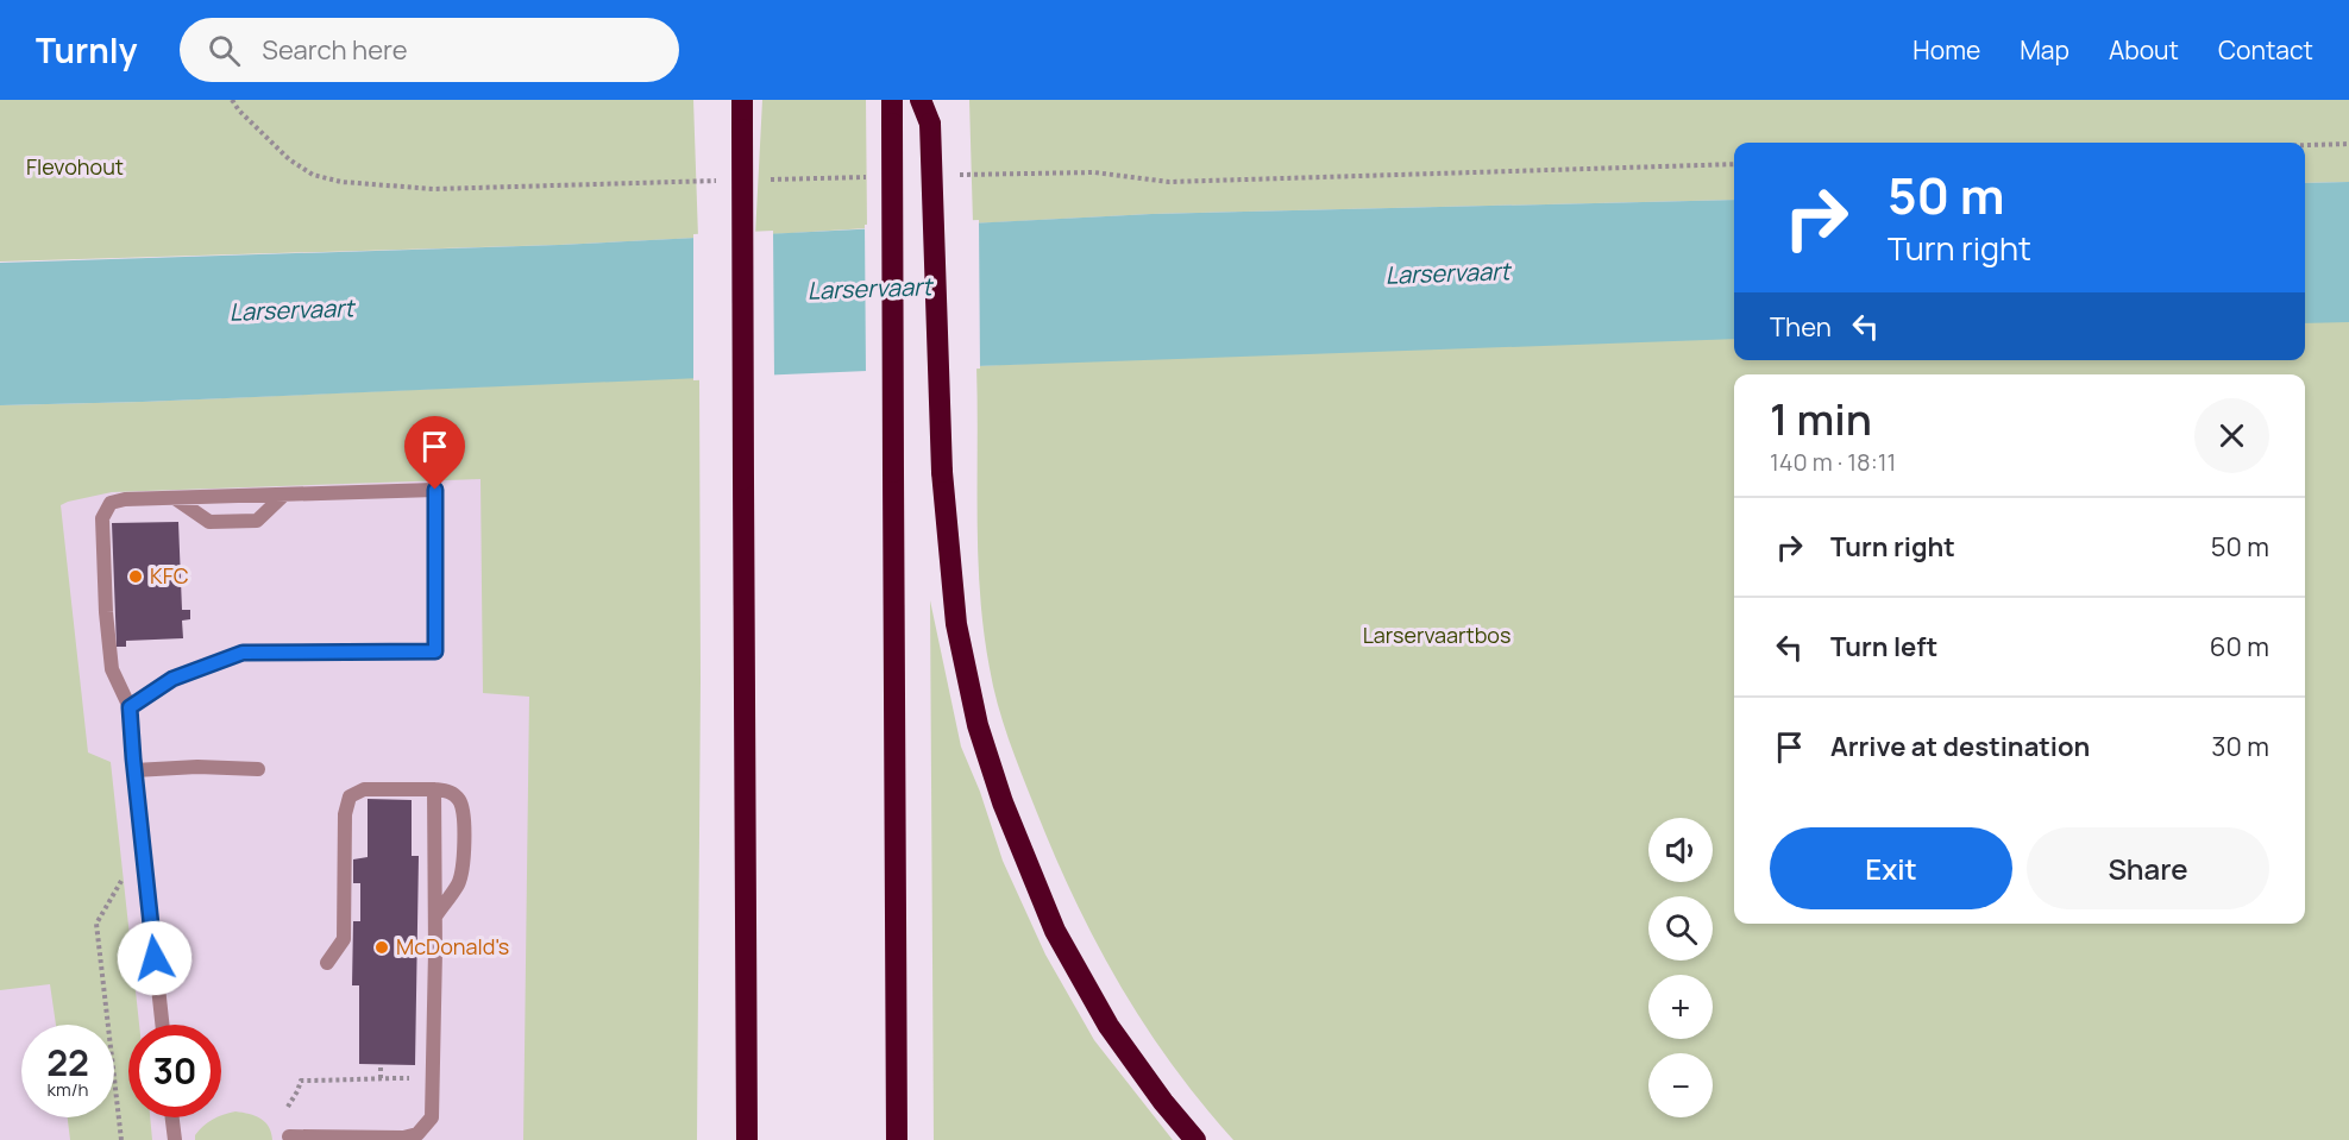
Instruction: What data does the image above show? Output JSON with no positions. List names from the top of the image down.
{
  "water": ["Larservaart"],
  "parks": ["Flevohout", "Larservaartbos"],
  "places": ["KFC", "McDonald's"],
  "page": {
    "header": "Turnly",
    "search": "Search here",
    "nav": [
      "Home",
      "Map",
      "About",
      "Contact"
    ],
    "turn": ["50 m", "Turn right"],
    "then": "Then",
    "heading": ["1 min", "140 m · 18:11"],
    "list": [
      {
        "name": "Turn right",
        "value": "50 m"
      },
      {
        "name": "Turn left",
        "value": "60 m"
      },
      {
        "name": "Arrive at destination",
        "value": "30 m"
      }
    ],
    "buttons": ["Exit", "Share"],
    "map_buttons": ["+", "−"],
    "speed": "22 km/h",
    "limit": "30"
  }
}
